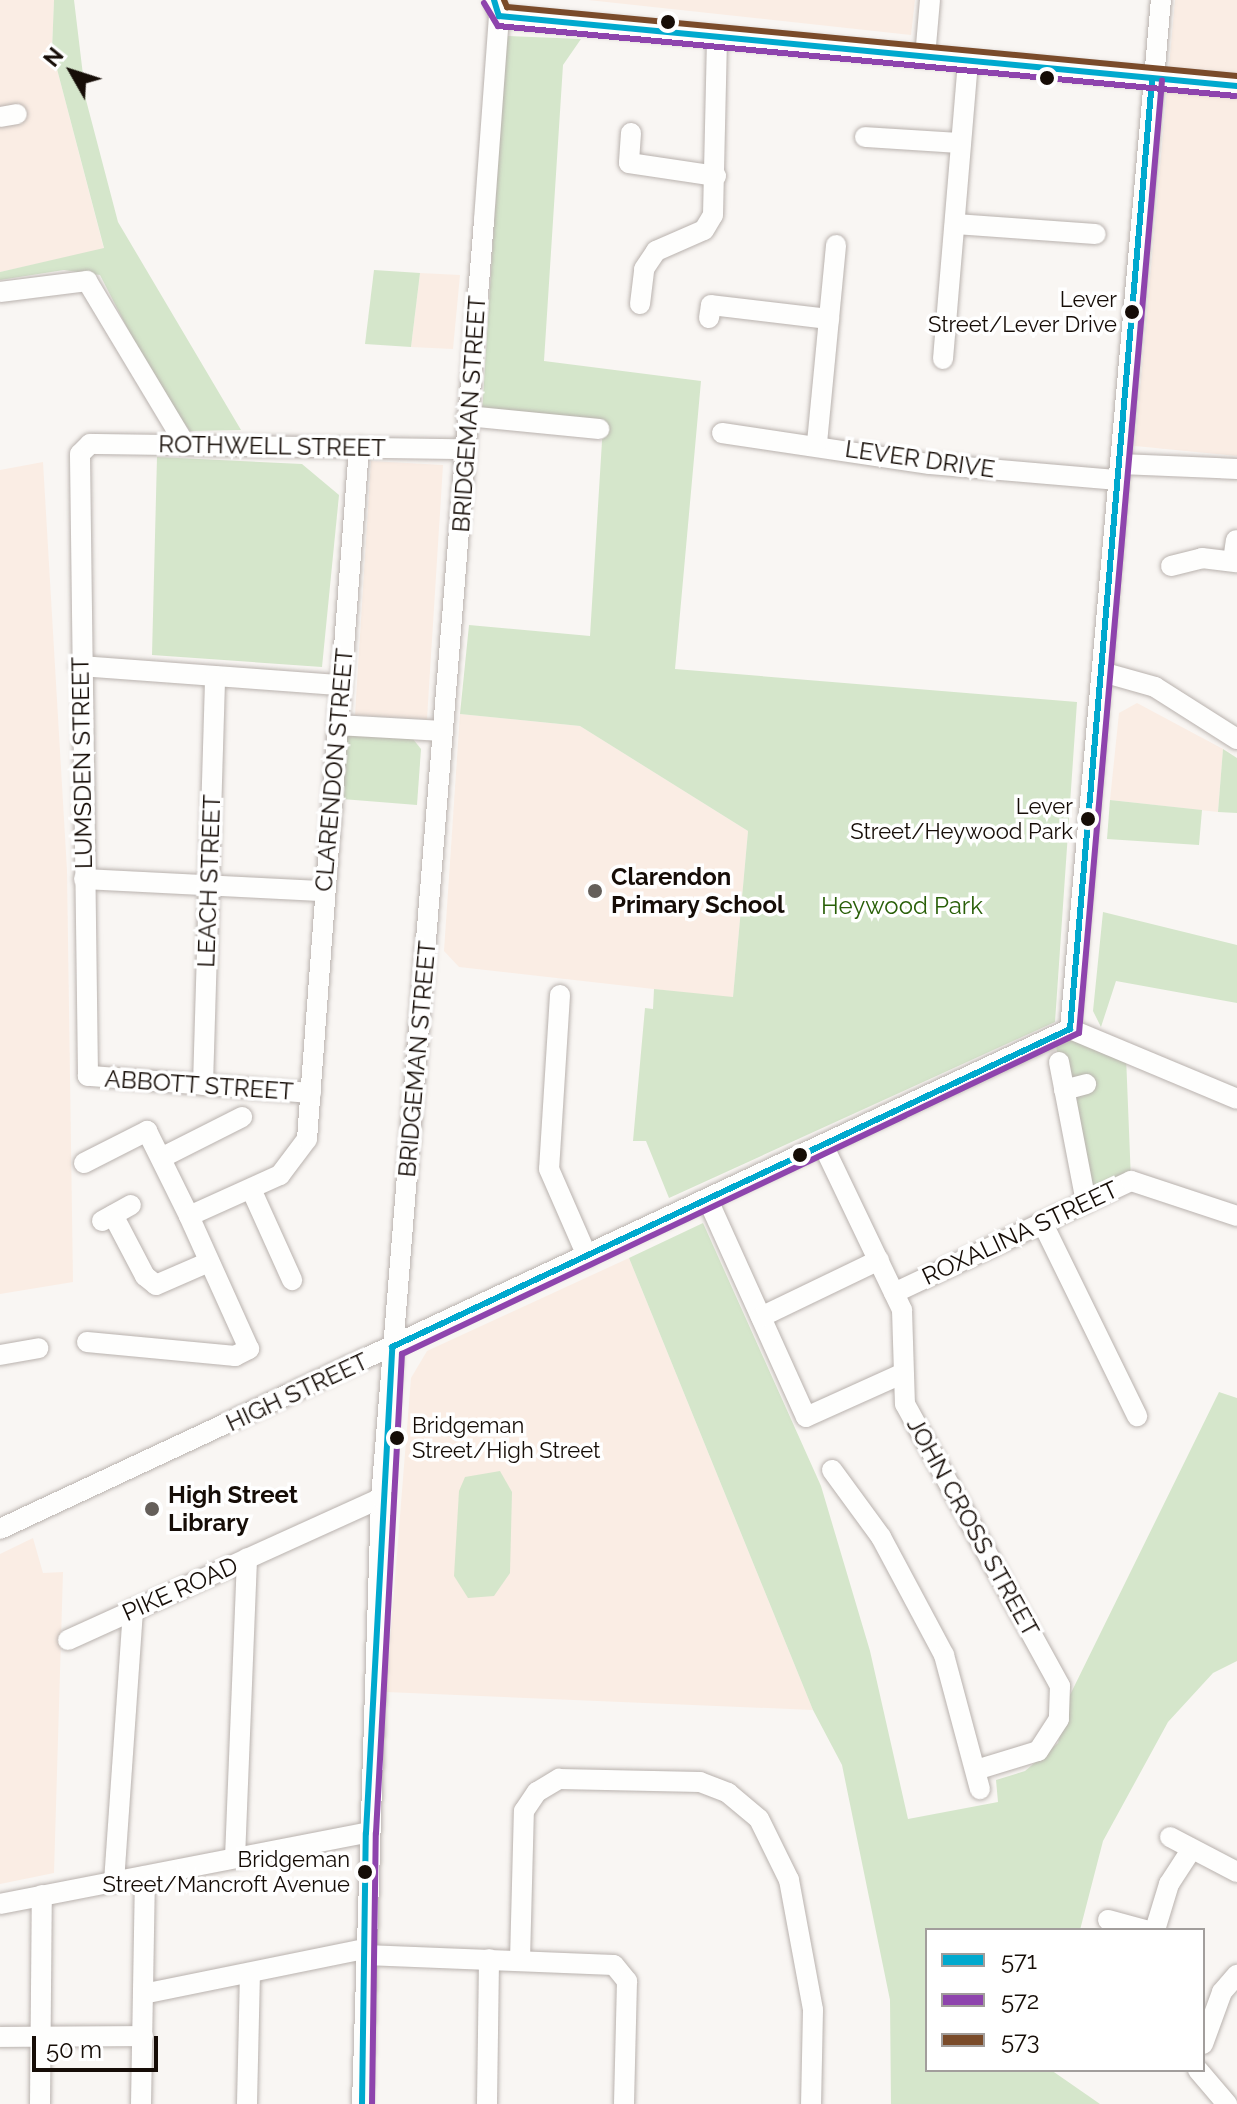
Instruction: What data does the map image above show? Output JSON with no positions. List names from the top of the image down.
{
  "streets": {
    "street": [
      "BRIDGEMAN STREET",
      "ROTHWELL STREET",
      "LEVER DRIVE",
      "LUMSDEN STREET",
      "CLARENDON STREET",
      "LEACH STREET",
      "ABBOTT STREET",
      "ROXALINA STREET",
      "HIGH STREET",
      "JOHN CROSS STREET",
      "PIKE ROAD"
    ]
  },
  "crossings": [
    ["BRIDGEMAN STREET", "ROTHWELL STREET"],
    ["BRIDGEMAN STREET", "HIGH STREET"],
    ["BRIDGEMAN STREET", "PIKE ROAD"],
    ["ROTHWELL STREET", "LUMSDEN STREET"],
    ["ROTHWELL STREET", "CLARENDON STREET"],
    ["LUMSDEN STREET", "ABBOTT STREET"],
    ["CLARENDON STREET", "ABBOTT STREET"],
    ["LEACH STREET", "ABBOTT STREET"],
    ["ROXALINA STREET", "JOHN CROSS STREET"],
    ["HIGH STREET", "JOHN CROSS STREET"]
  ],
  "parks": ["Heywood Park"],
  "places": [
    "Lever Street/Lever Drive",
    "Lever Street/Heywood Park",
    "Clarendon Primary School",
    "Bridgeman Street/High Street",
    "High Street Library",
    "Bridgeman Street/Mancroft Avenue"
  ],
  "lines": ["transit line 571", "transit line 573", "transit line 572"],
  "legend": ["571", "572", "573"],
  "scale_bar": "50 m",
  "north": "top left"
}
